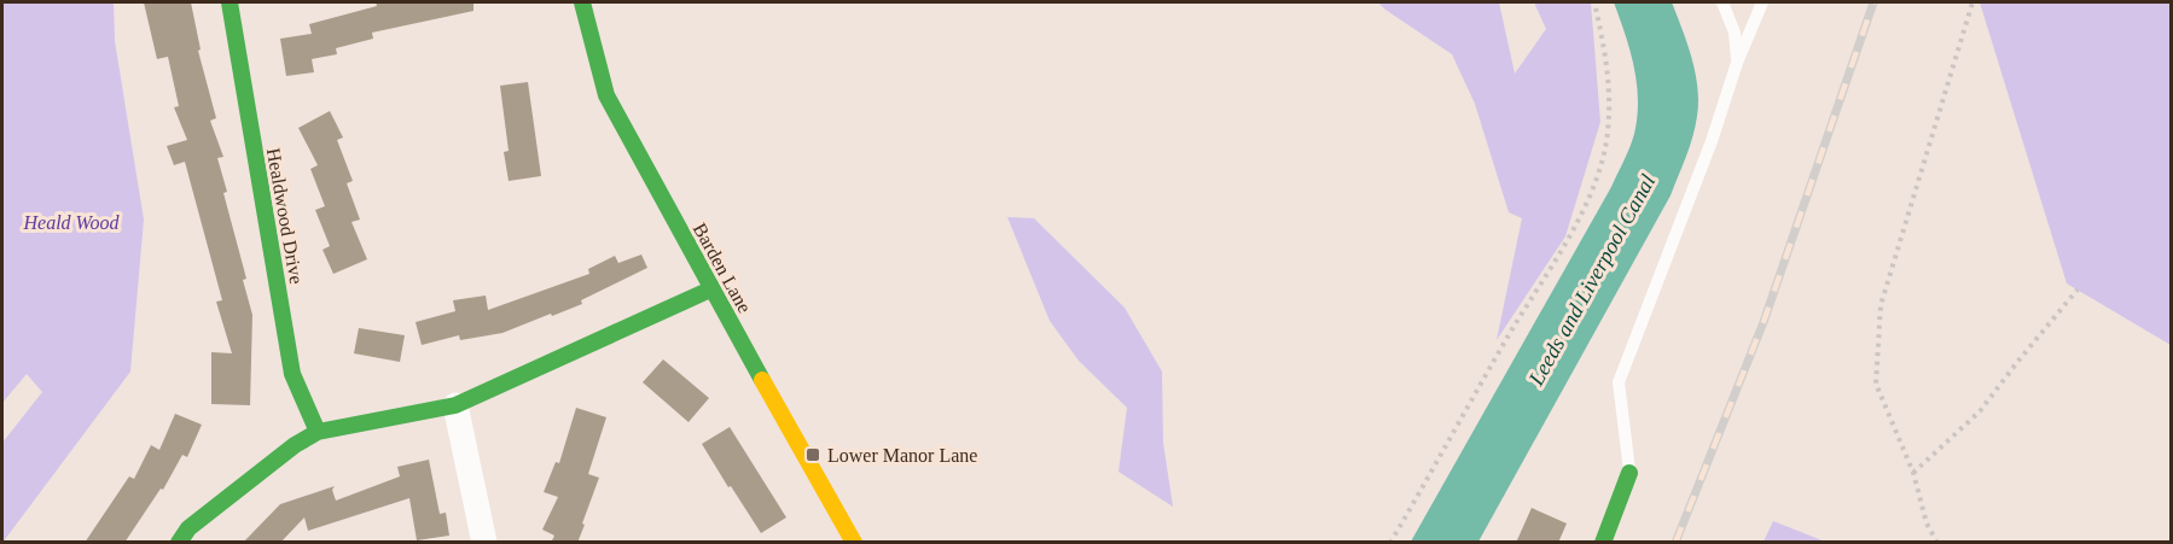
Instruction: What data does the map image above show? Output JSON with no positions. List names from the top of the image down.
{
  "streets": {
    "street": ["Healdwood Drive", "Barden Lane"]
  },
  "water": ["Leeds and Liverpool Canal"],
  "parks": ["Heald Wood"],
  "places": {
    "transit": ["Lower Manor Lane"]
  }
}
